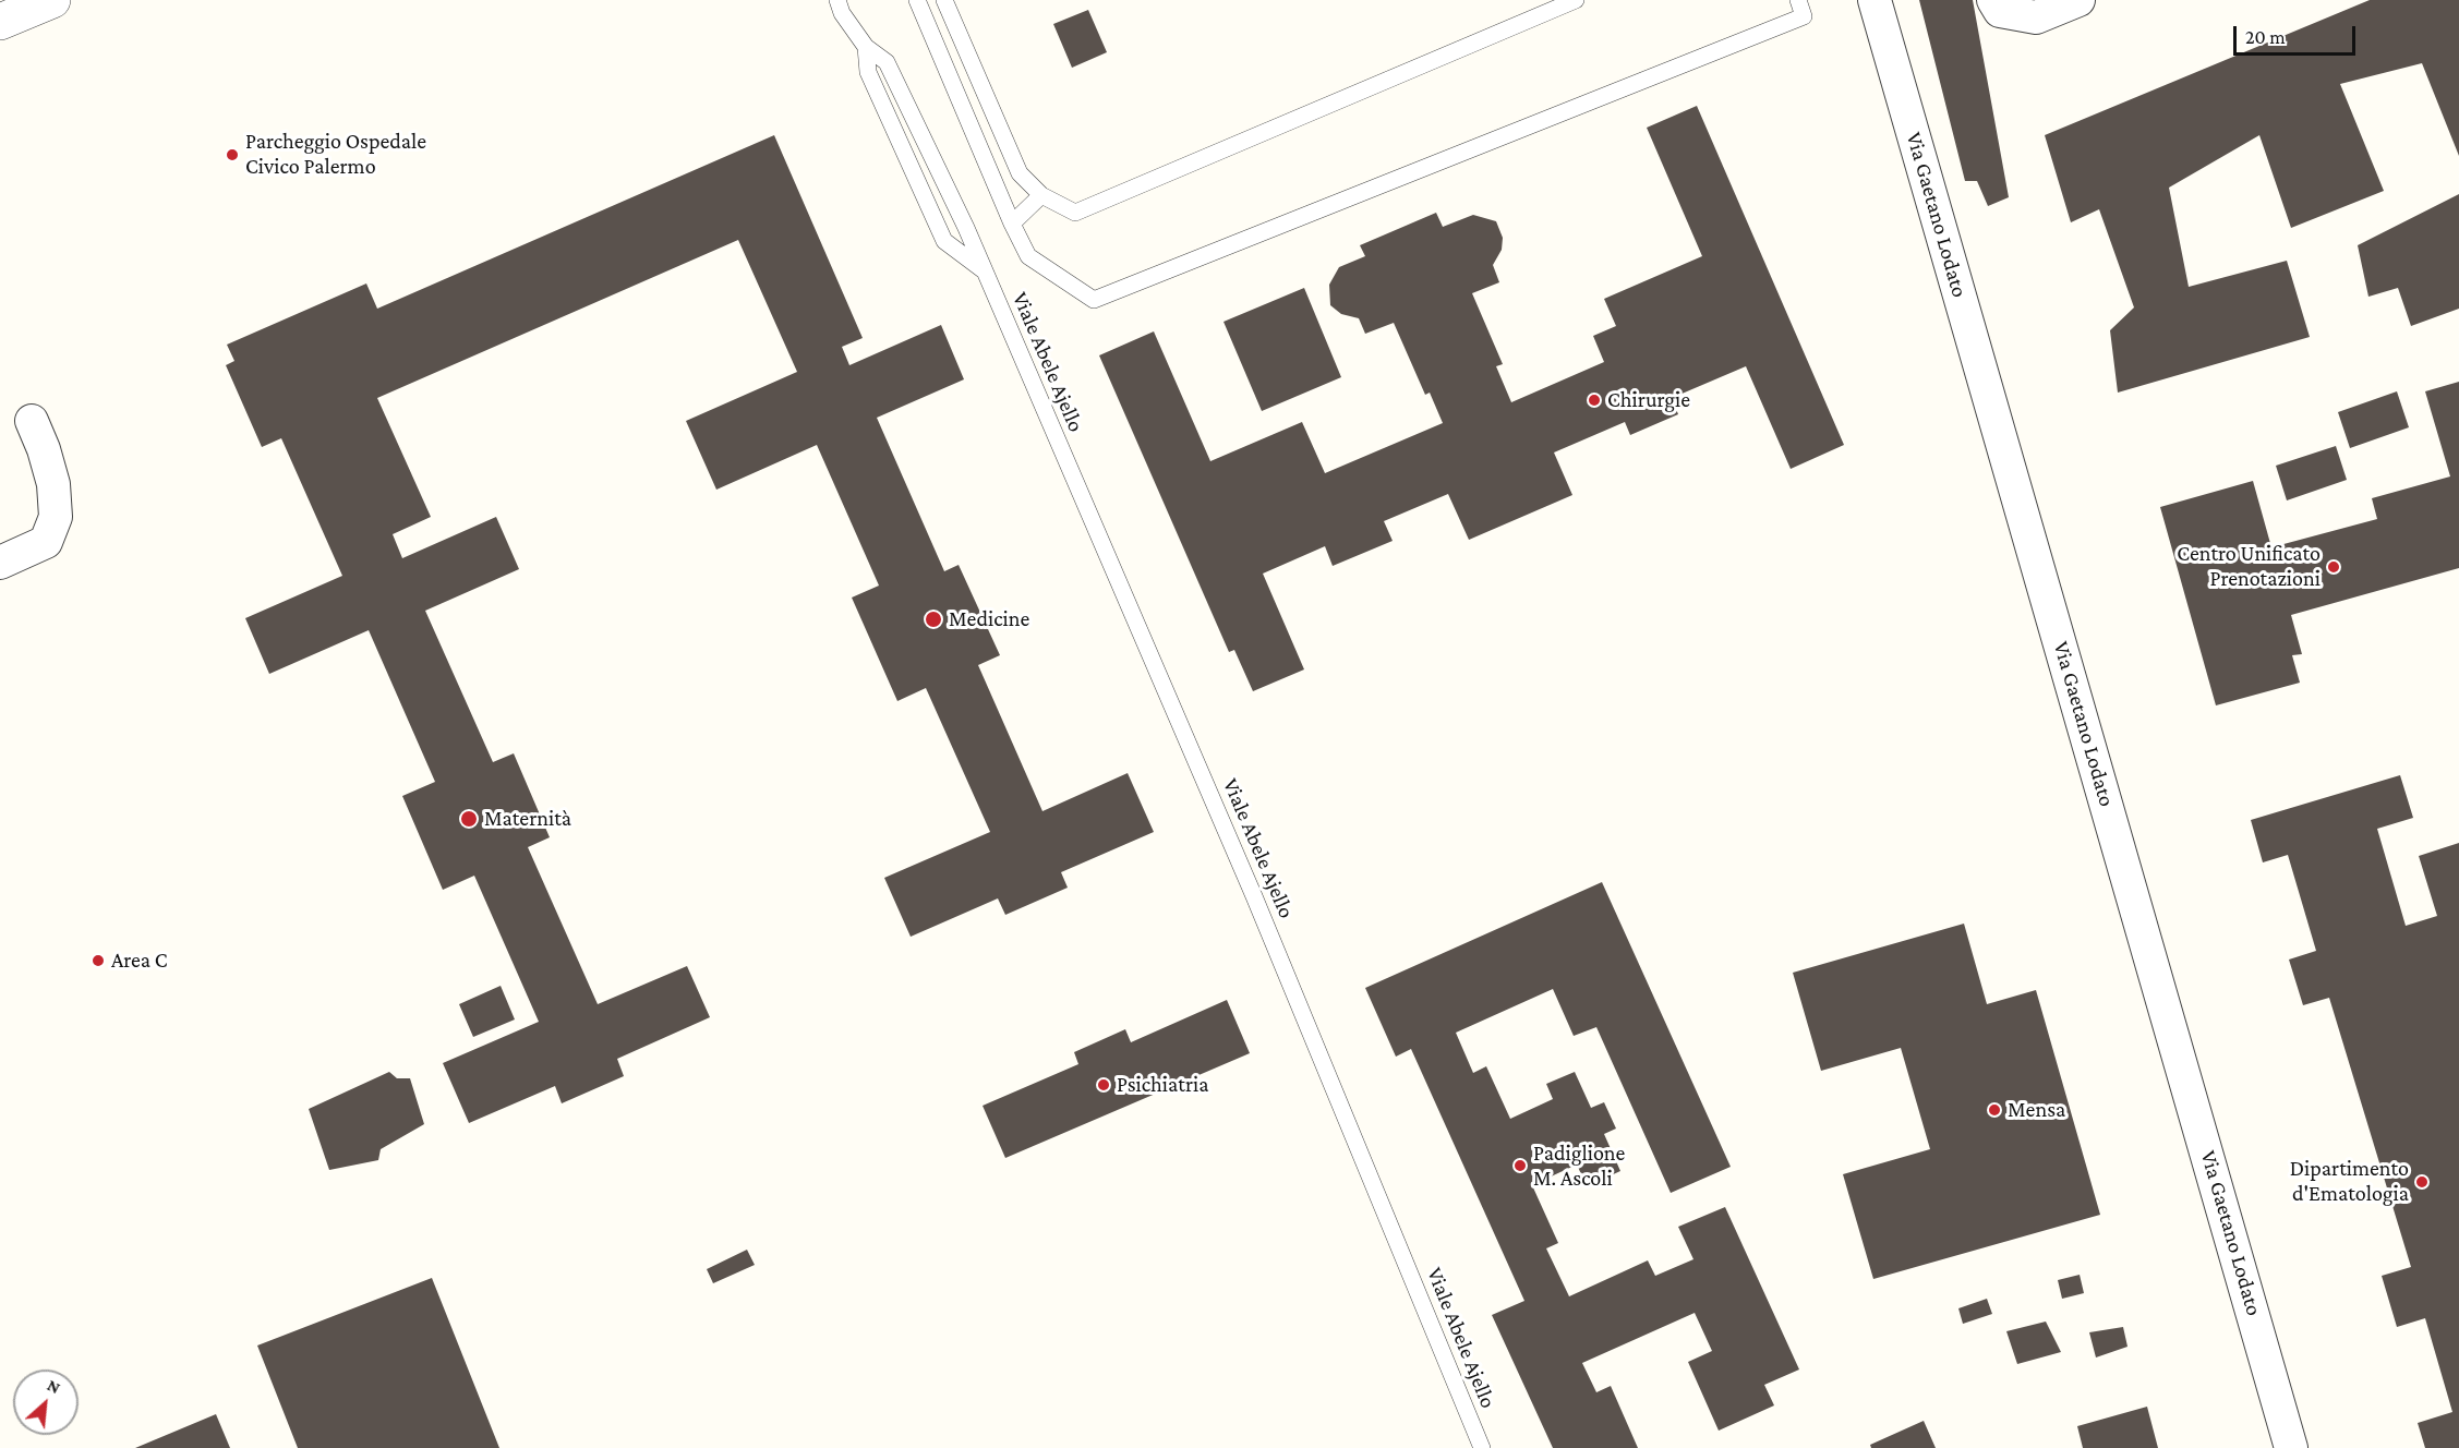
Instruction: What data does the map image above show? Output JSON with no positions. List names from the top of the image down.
{
  "streets": {
    "street": ["Via Gaetano Lodato"],
    "lane": ["Viale Abele Ajello"]
  },
  "places": [
    "Parcheggio Ospedale Civico Palermo",
    "Chirurgie",
    "Centro Unificato Prenotazioni",
    "Medicine",
    "Maternità",
    "Area C",
    "Psichiatria",
    "Mensa",
    "Padiglione M. Ascoli",
    "Dipartimento d'Ematologia"
  ],
  "scale_bar": "20 m",
  "north": "top right"
}
